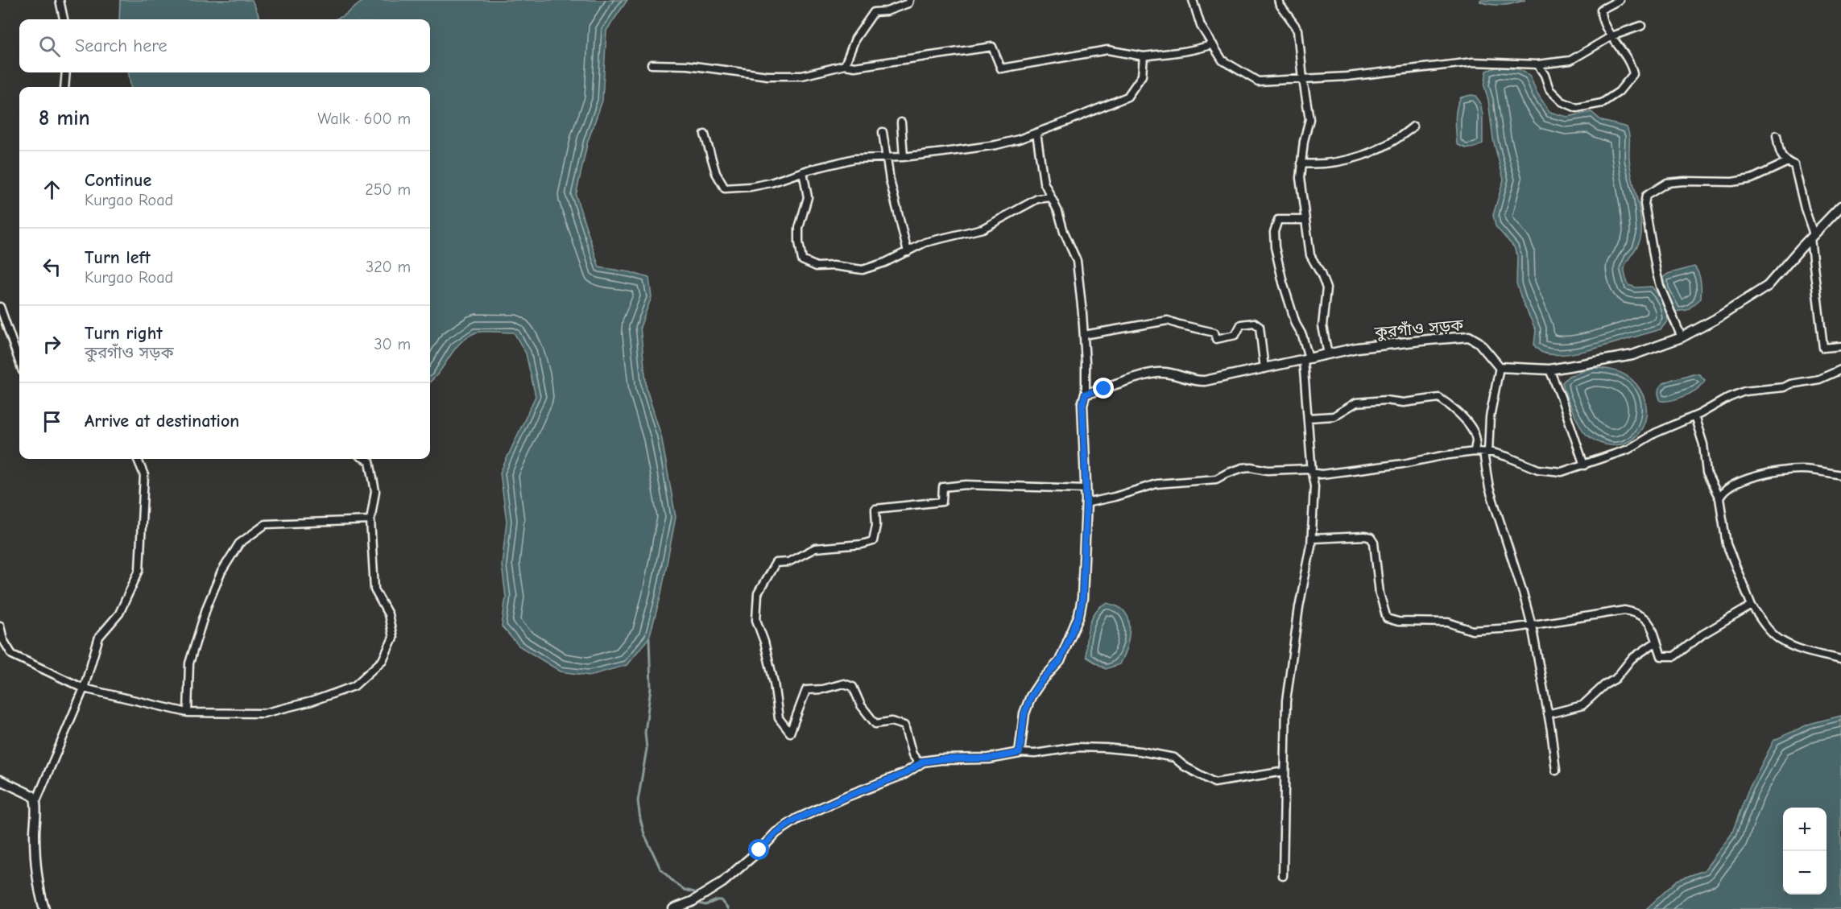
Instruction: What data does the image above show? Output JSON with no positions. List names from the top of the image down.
{
  "streets": {
    "street": ["কুরগাঁও সড়ক"]
  },
  "page": {
    "search": "Search here",
    "heading": ["8 min", "Walk · 600 m"],
    "list": [
      ["Continue", "Kurgao Road", "250 m"],
      ["Turn left", "Kurgao Road", "320 m"],
      ["Turn right", "কুরগাঁও সড়ক", "30 m"],
      "Arrive at destination"
    ],
    "map_buttons": ["+", "−"]
  }
}
